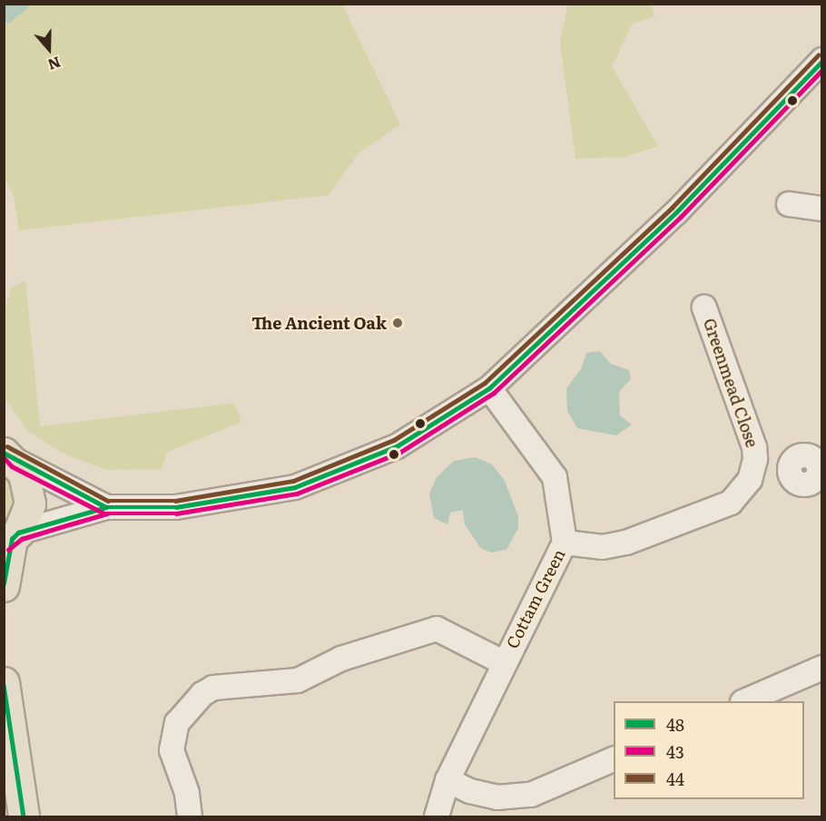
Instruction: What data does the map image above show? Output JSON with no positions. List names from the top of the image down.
{
  "streets": {
    "street": ["Greenmead Close", "Cottam Green"]
  },
  "crossings": [
    ["Greenmead Close", "Cottam Green"]
  ],
  "places": ["The Ancient Oak"],
  "lines": ["transit line 44", "transit line 48", "transit line 43"],
  "legend": ["48", "43", "44"],
  "north": "bottom"
}
